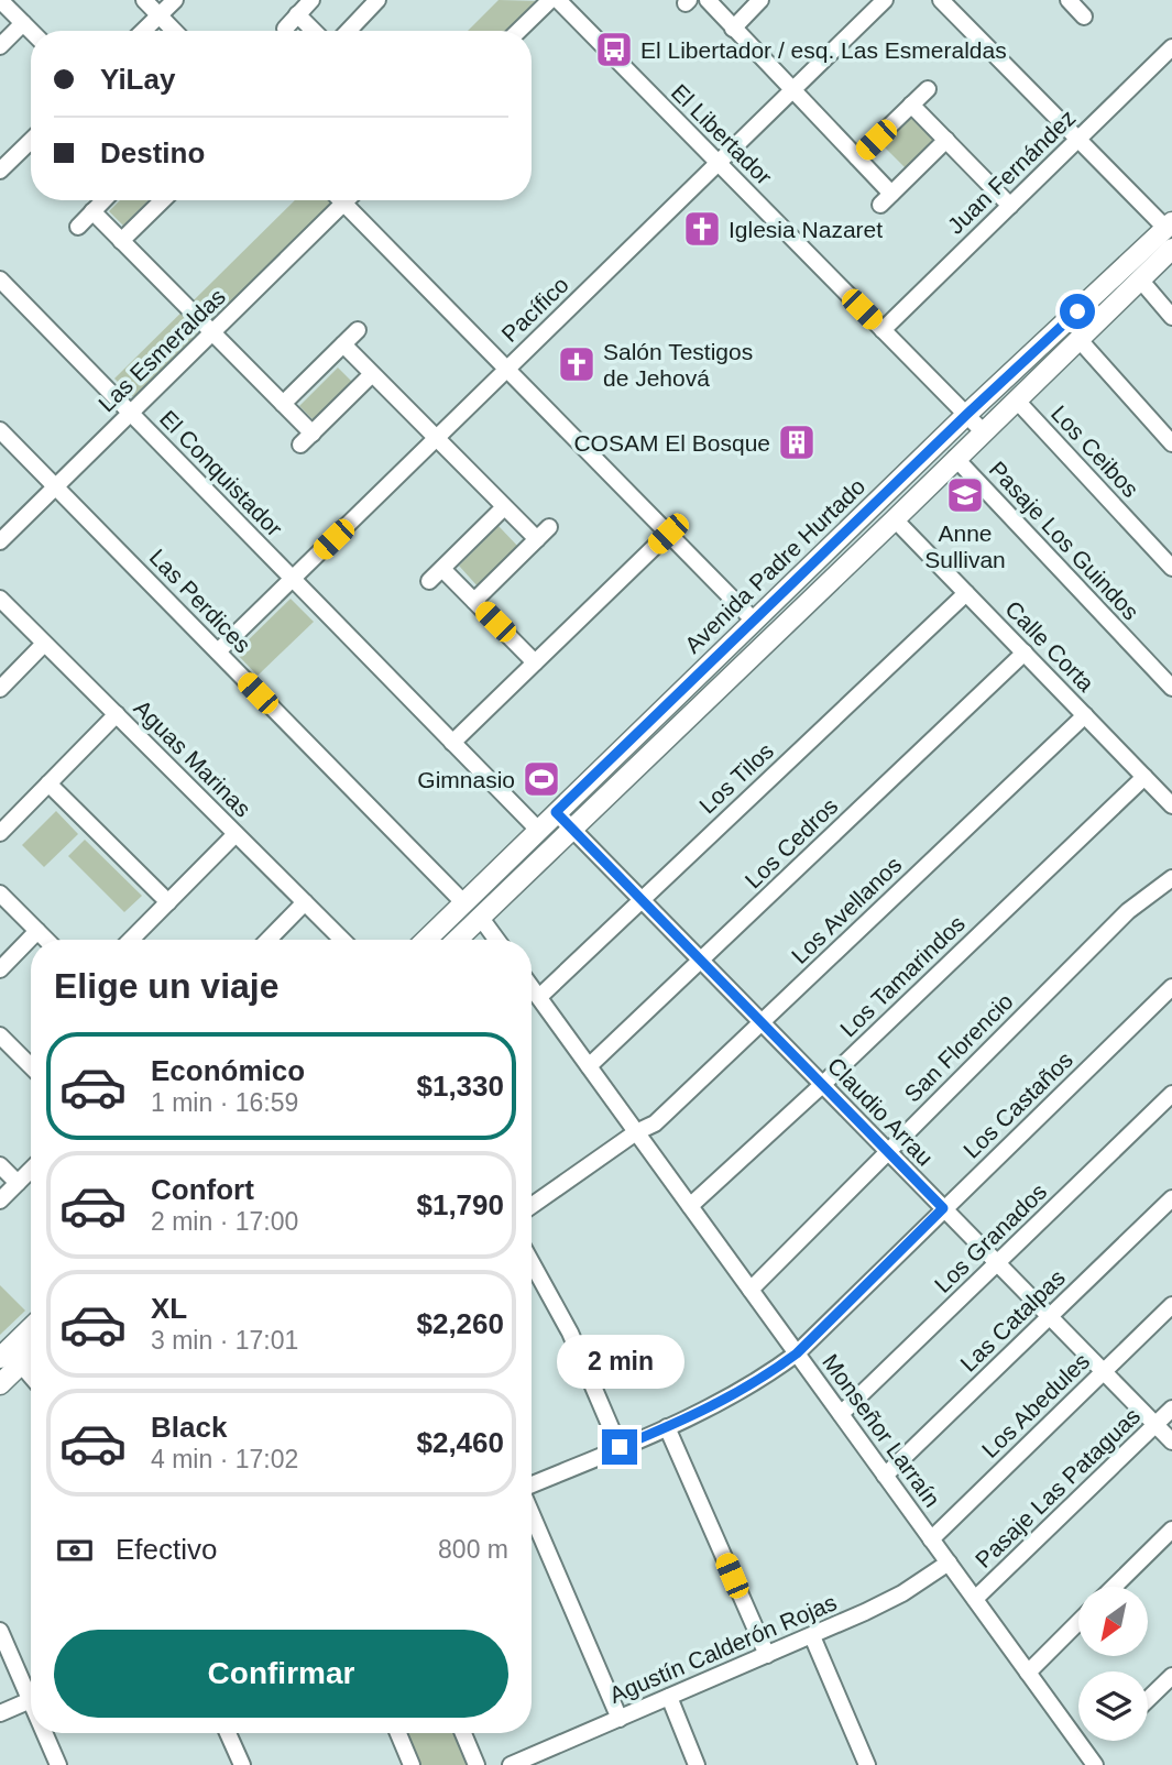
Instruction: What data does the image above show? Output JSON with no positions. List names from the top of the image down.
{
  "streets": {
    "main road": ["Avenida Padre Hurtado"],
    "street": [
      "El Libertador",
      "Juan Fernández",
      "Pacífico",
      "Las Esmeraldas",
      "Los Ceibos",
      "El Conquistador",
      "Pasaje Los Guindos",
      "Las Perdices",
      "Calle Corta",
      "Aguas Marinas",
      "Los Tilos",
      "Los Cedros",
      "Los Avellanos",
      "Los Tamarindos",
      "San Florencio",
      "Los Castaños",
      "Claudio Arrau",
      "Los Granados",
      "Las Catalpas",
      "Los Abedules",
      "Monseñor Larraín",
      "Pasaje Las Pataguas",
      "Agustín Calderón Rojas"
    ]
  },
  "crossings": [
    ["El Libertador", "Juan Fernández"],
    ["El Libertador", "Pacífico"],
    ["El Libertador", "Avenida Padre Hurtado"],
    ["Pacífico", "El Conquistador"],
    ["Pacífico", "Las Perdices"],
    ["Las Esmeraldas", "El Conquistador"],
    ["Las Esmeraldas", "Las Perdices"],
    ["El Conquistador", "Avenida Padre Hurtado"],
    ["Avenida Padre Hurtado", "Las Perdices"],
    ["Avenida Padre Hurtado", "Claudio Arrau"],
    ["Calle Corta", "Los Tilos"],
    ["Calle Corta", "Los Cedros"],
    ["Calle Corta", "Los Avellanos"],
    ["Calle Corta", "Los Tamarindos"],
    ["Los Tilos", "Claudio Arrau"],
    ["Los Tilos", "Monseñor Larraín"],
    ["Los Cedros", "Claudio Arrau"],
    ["Los Cedros", "Monseñor Larraín"],
    ["Los Avellanos", "Claudio Arrau"],
    ["Los Avellanos", "Monseñor Larraín"],
    ["Los Tamarindos", "Claudio Arrau"],
    ["Los Tamarindos", "Monseñor Larraín"],
    ["San Florencio", "Claudio Arrau"],
    ["San Florencio", "Monseñor Larraín"],
    ["Los Castaños", "Claudio Arrau"],
    ["Los Castaños", "Monseñor Larraín"],
    ["Claudio Arrau", "Los Granados"],
    ["Claudio Arrau", "Las Catalpas"],
    ["Claudio Arrau", "Los Abedules"],
    ["Claudio Arrau", "Pasaje Las Pataguas"],
    ["Los Granados", "Monseñor Larraín"],
    ["Las Catalpas", "Monseñor Larraín"],
    ["Los Abedules", "Monseñor Larraín"],
    ["Monseñor Larraín", "Pasaje Las Pataguas"],
    ["Monseñor Larraín", "Agustín Calderón Rojas"]
  ],
  "places": {
    "bus stop": ["El Libertador / esq. Las Esmeraldas"],
    "church": ["Iglesia Nazaret", "Salón Testigos de Jehová"],
    "building": ["COSAM El Bosque"],
    "school or university": ["Anne Sullivan"],
    "sports": ["Gimnasio"]
  },
  "north": "bottom left",
  "page": {
    "banner": ["YiLay", "Destino"],
    "heading": "Elige un viaje",
    "list": [
      {
        "name": "Económico",
        "note": "1 min · 16:59",
        "value": "$1,330"
      },
      {
        "name": "Confort",
        "note": "2 min · 17:00",
        "value": "$1,790"
      },
      {
        "name": "XL",
        "note": "3 min · 17:01",
        "value": "$2,260"
      },
      {
        "name": "Black",
        "note": "4 min · 17:02",
        "value": "$2,460"
      }
    ],
    "bubble": "2 min",
    "pay": ["Efectivo", "800 m"],
    "buttons": "Confirmar"
  }
}
